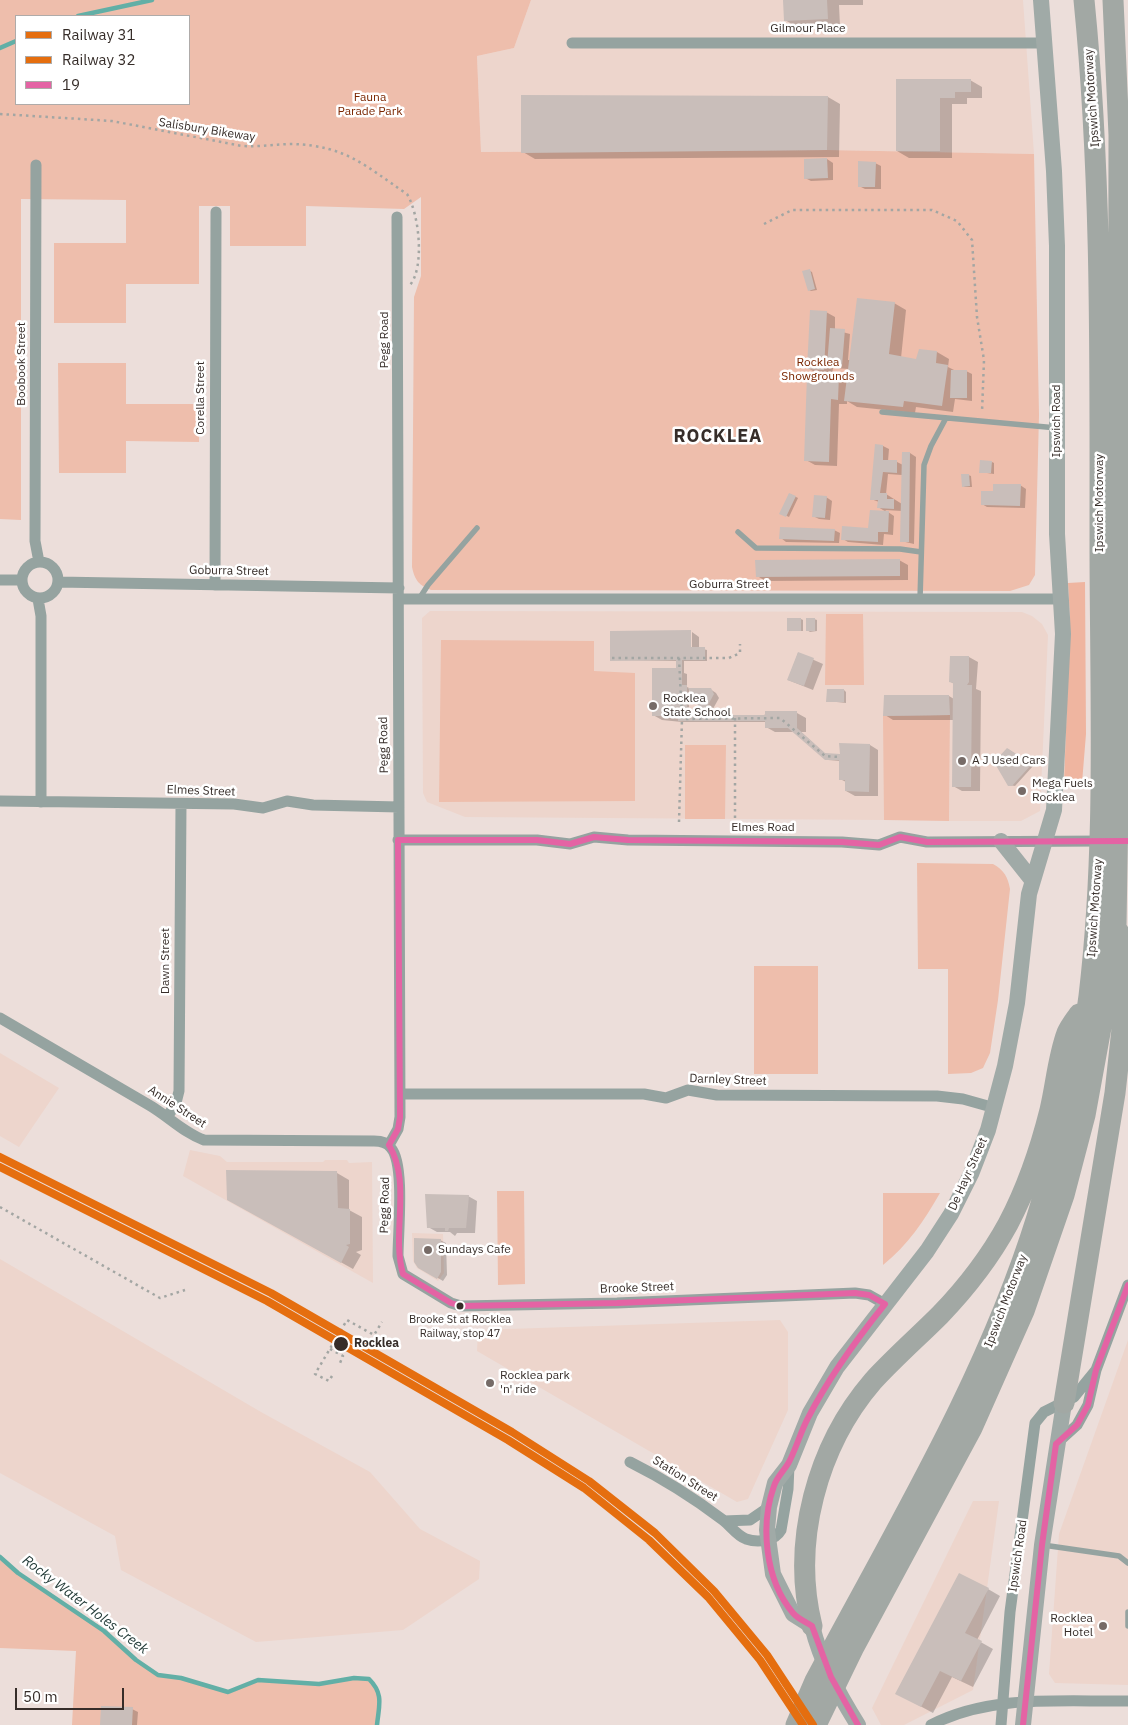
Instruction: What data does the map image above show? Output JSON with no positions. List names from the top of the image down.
{
  "streets": {
    "highway": ["Ipswich Motorway"],
    "street": [
      "Gilmour Place",
      "Pegg Road",
      "Boobook Street",
      "Corella Street",
      "Ipswich Road",
      "Goburra Street",
      "Elmes Street",
      "Elmes Road",
      "Dawn Street",
      "Darnley Street",
      "Annie Street",
      "De Hayr Street",
      "Brooke Street",
      "Station Street"
    ],
    "path": ["Salisbury Bikeway"]
  },
  "crossings": [
    ["Gilmour Place", "Ipswich Road"],
    ["Salisbury Bikeway", "Pegg Road"],
    ["Pegg Road", "Goburra Street"],
    ["Pegg Road", "Elmes Street"],
    ["Pegg Road", "Elmes Road"],
    ["Pegg Road", "Darnley Street"],
    ["Pegg Road", "Annie Street"],
    ["Pegg Road", "Brooke Street"],
    ["Boobook Street", "Goburra Street"],
    ["Corella Street", "Goburra Street"],
    ["Ipswich Road", "Goburra Street"],
    ["Ipswich Road", "Elmes Road"],
    ["Ipswich Road", "De Hayr Street"],
    ["Elmes Street", "Dawn Street"],
    ["Elmes Road", "De Hayr Street"],
    ["Dawn Street", "Annie Street"],
    ["Darnley Street", "De Hayr Street"],
    ["De Hayr Street", "Brooke Street"],
    ["De Hayr Street", "Station Street"]
  ],
  "districts": ["ROCKLEA"],
  "water": ["Rocky Water Holes Creek"],
  "parks": ["Fauna Parade Park", "Rocklea Showgrounds"],
  "places": [
    "Rocklea State School",
    "A J Used Cars",
    "Mega Fuels Rocklea",
    "Sundays Cafe",
    "Brooke St at Rocklea Railway, stop 47",
    "Rocklea",
    "Rocklea park 'n' ride",
    "Rocklea Hotel"
  ],
  "lines": ["transit line 19", "rail line 31", "rail line 32"],
  "legend": ["Railway 31", "Railway 32", "19"],
  "scale_bar": "50 m"
}
